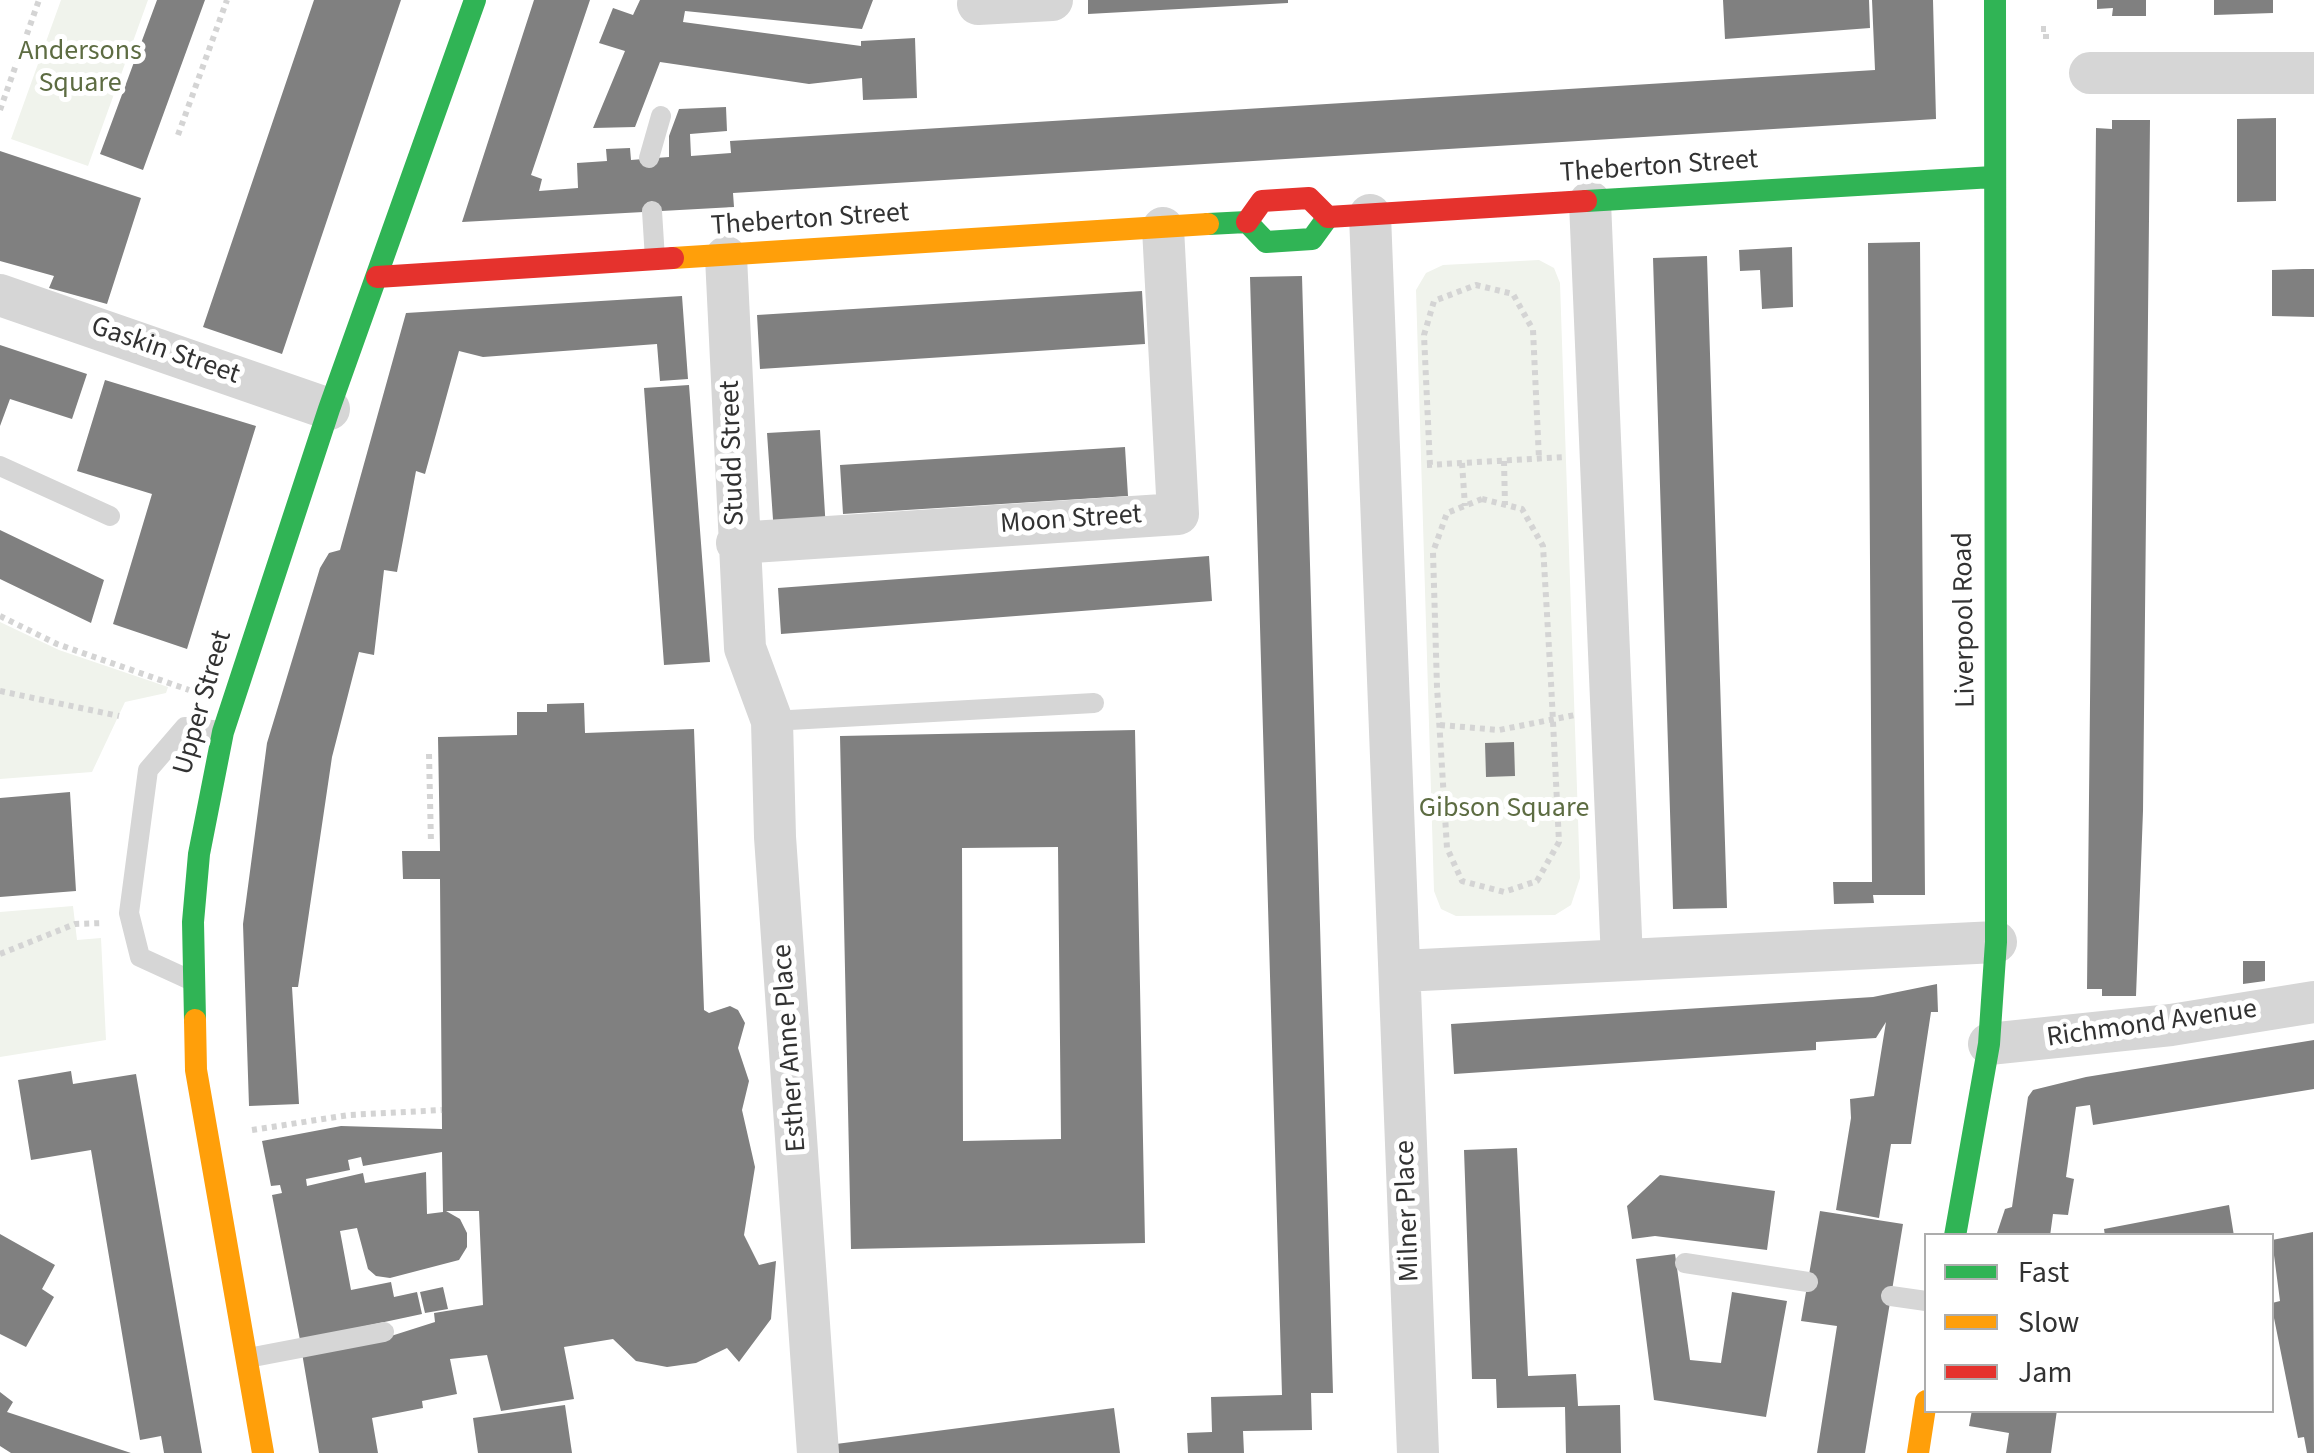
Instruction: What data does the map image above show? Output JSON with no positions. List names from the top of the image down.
{
  "streets": {
    "main road": ["Theberton Street", "Liverpool Road", "Upper Street"],
    "street": [
      "Gaskin Street",
      "Studd Street",
      "Moon Street",
      "Richmond Avenue",
      "Esther Anne Place",
      "Milner Place"
    ]
  },
  "crossings": [
    ["Theberton Street", "Studd Street"],
    ["Theberton Street", "Moon Street"],
    ["Theberton Street", "Liverpool Road"],
    ["Theberton Street", "Upper Street"],
    ["Gaskin Street", "Upper Street"],
    ["Studd Street", "Moon Street"],
    ["Studd Street", "Esther Anne Place"],
    ["Liverpool Road", "Richmond Avenue"]
  ],
  "parks": ["Andersons Square", "Gibson Square"],
  "legend": ["Fast", "Slow", "Jam"]
}
